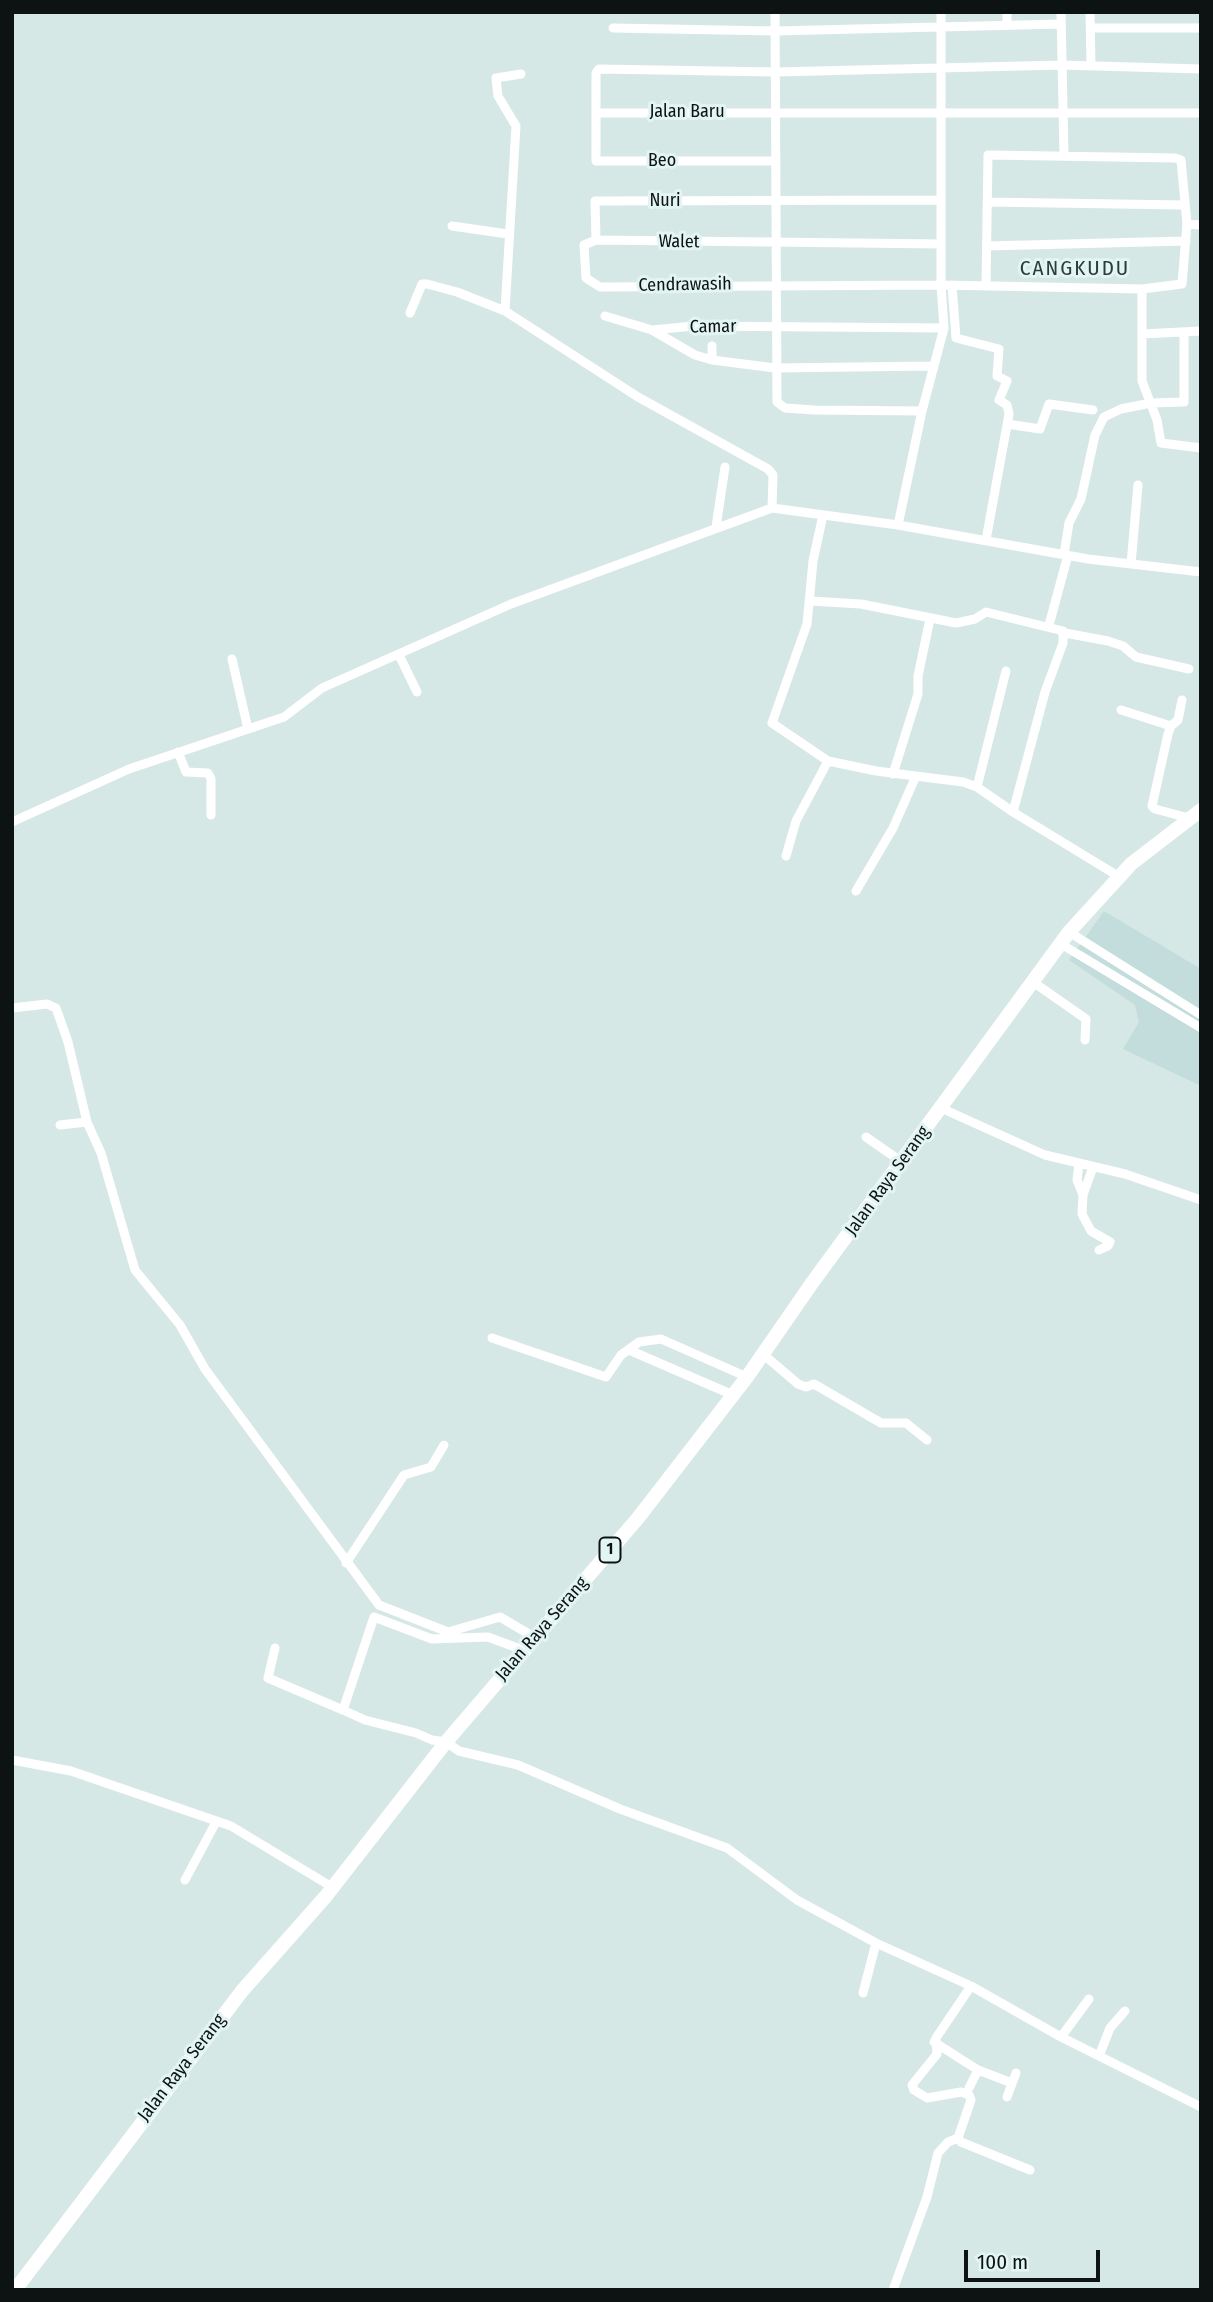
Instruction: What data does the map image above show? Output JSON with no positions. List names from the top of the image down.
{
  "streets": {
    "highway": ["Jalan Raya Serang", "1"],
    "street": [
      "Jalan Baru",
      "Beo",
      "Nuri",
      "Walet",
      "Cendrawasih",
      "Camar"
    ]
  },
  "crossings": [
    ["Jalan Baru", "Beo"],
    ["Nuri", "Walet"],
    ["Walet", "Cendrawasih"]
  ],
  "districts": ["CANGKUDU"],
  "scale_bar": "100 m"
}
